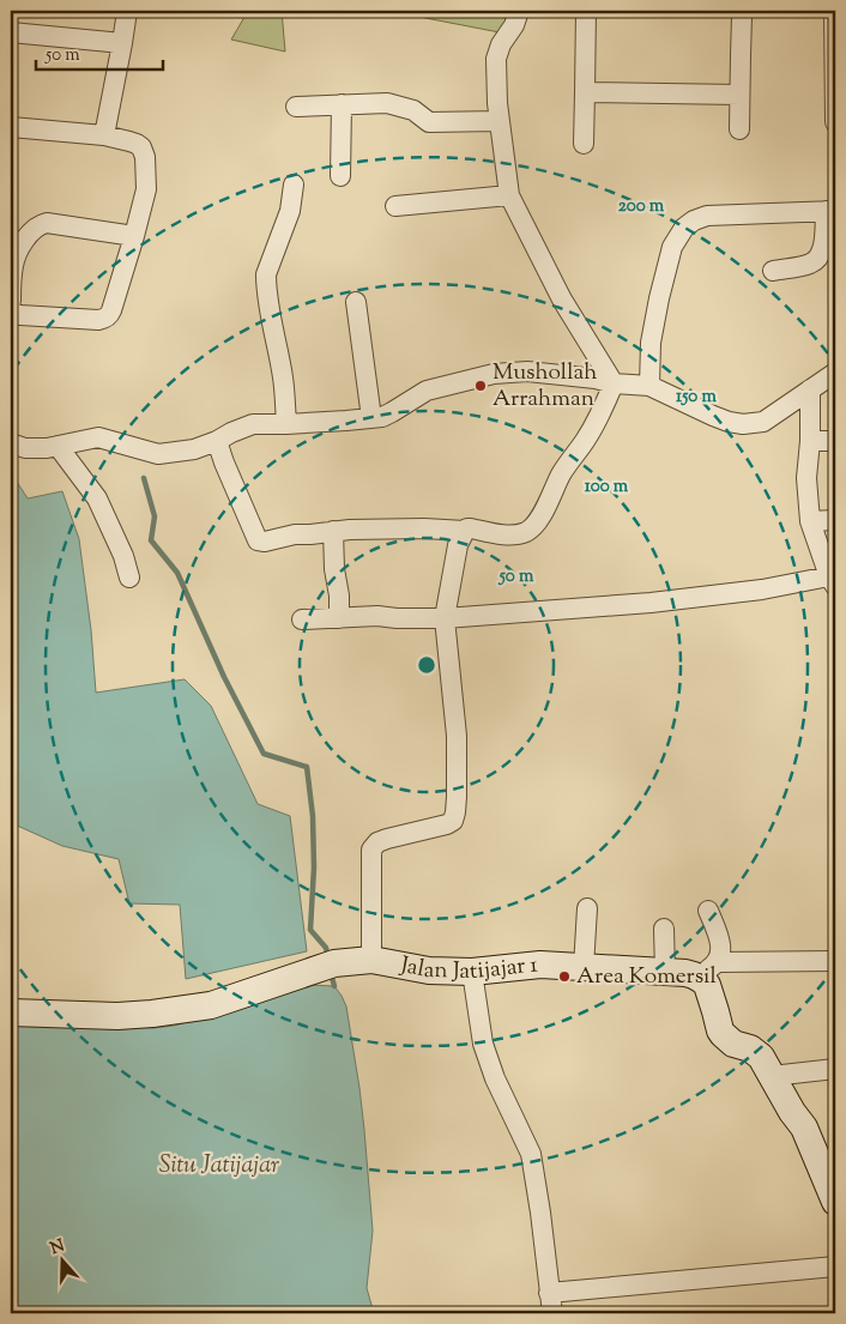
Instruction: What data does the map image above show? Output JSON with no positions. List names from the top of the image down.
{
  "streets": {
    "street": ["Jalan Jatijajar 1"]
  },
  "water": ["Situ Jatijajar"],
  "places": ["Mushollah Arrahman", "Area Komersil"],
  "scale_bar": "50 m",
  "north": "top",
  "rings": [
    "200 m",
    "150 m",
    "100 m",
    "50 m"
  ]
}
